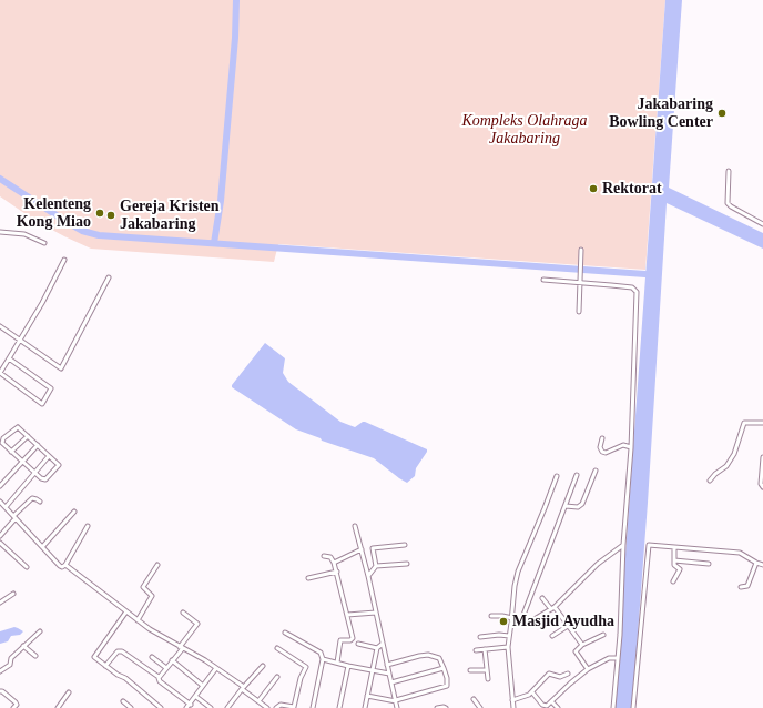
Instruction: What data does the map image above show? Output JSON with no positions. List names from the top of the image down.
{
  "parks": ["Kompleks Olahraga Jakabaring"],
  "places": [
    "Jakabaring Bowling Center",
    "Rektorat",
    "Kelenteng Kong Miao",
    "Gereja Kristen Jakabaring",
    "Masjid Ayudha"
  ]
}
